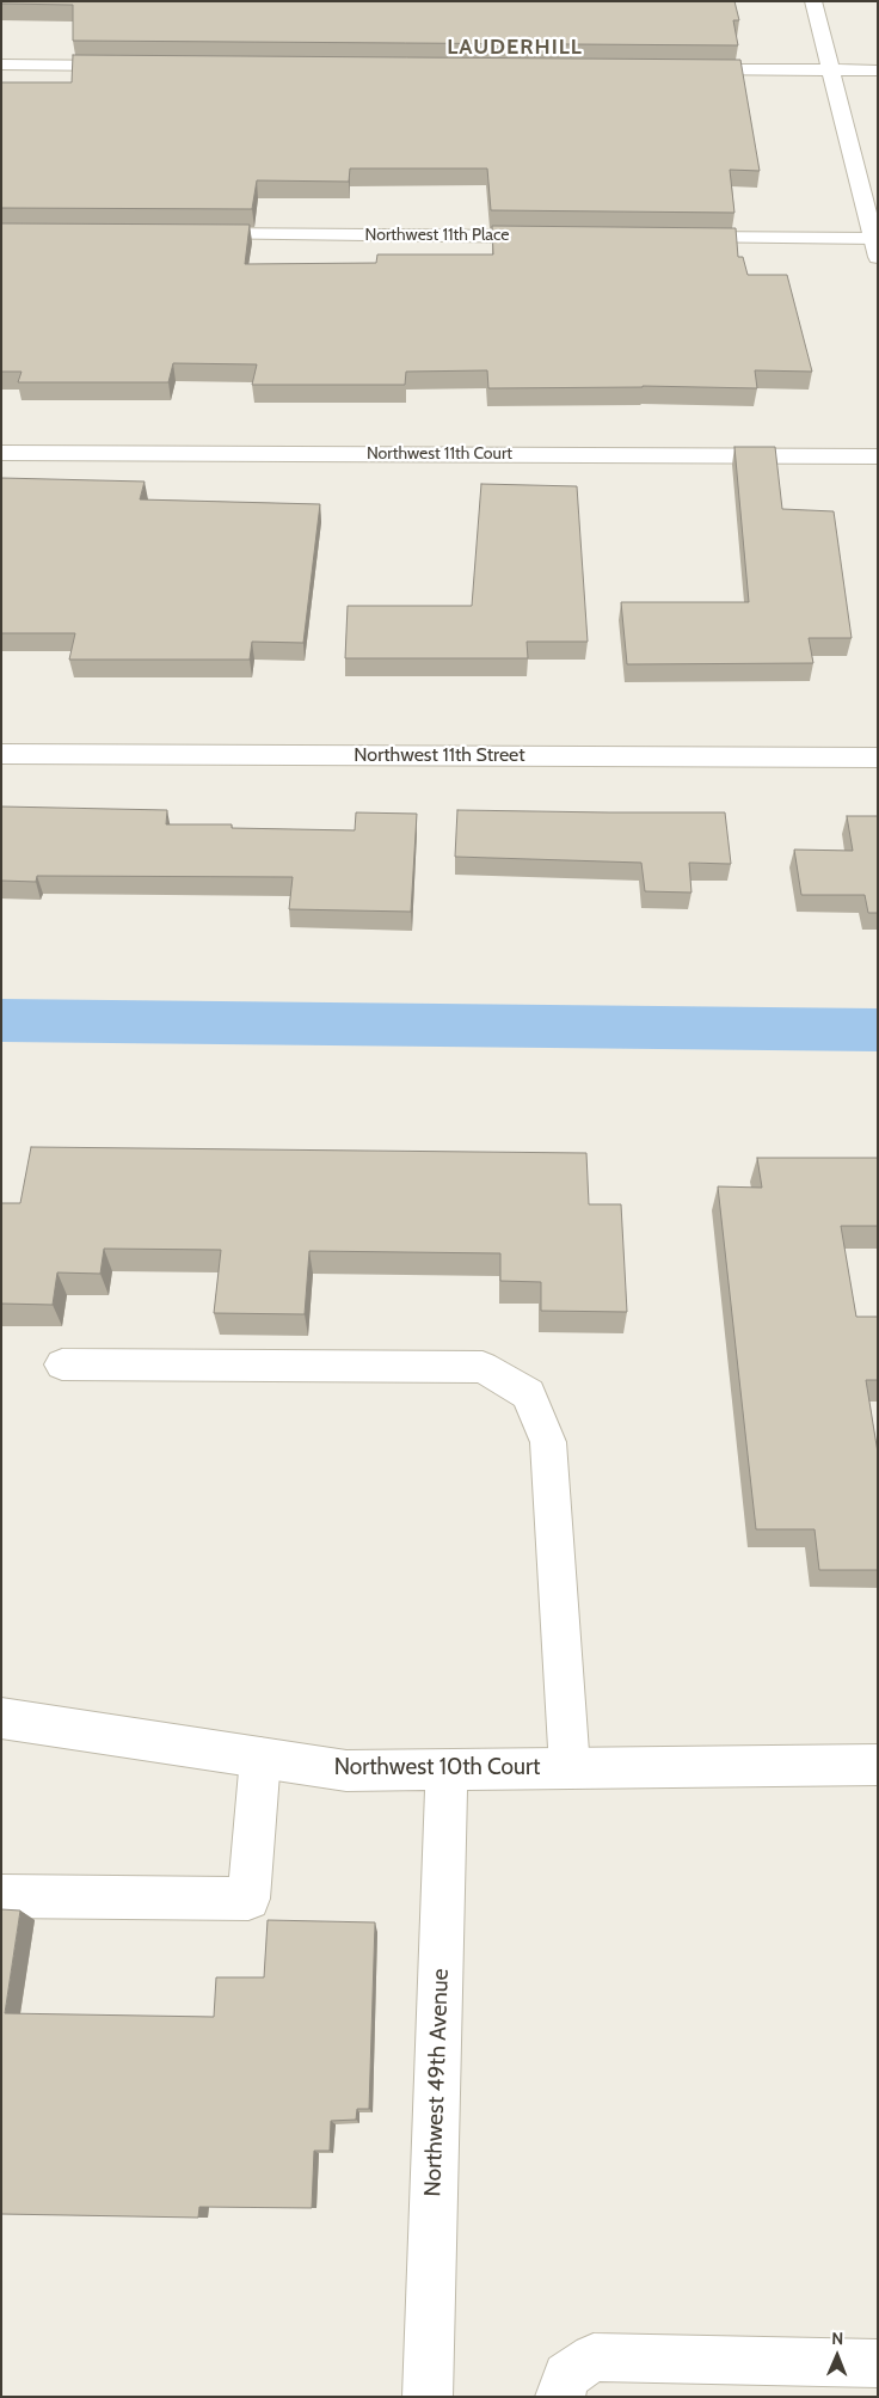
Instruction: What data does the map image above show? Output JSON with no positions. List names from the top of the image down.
{
  "streets": {
    "street": [
      "Northwest 11th Place",
      "Northwest 11th Court",
      "Northwest 11th Street",
      "Northwest 10th Court",
      "Northwest 49th Avenue"
    ]
  },
  "crossings": [
    ["Northwest 10th Court", "Northwest 49th Avenue"]
  ],
  "districts": ["LAUDERHILL"],
  "north": "top"
}
